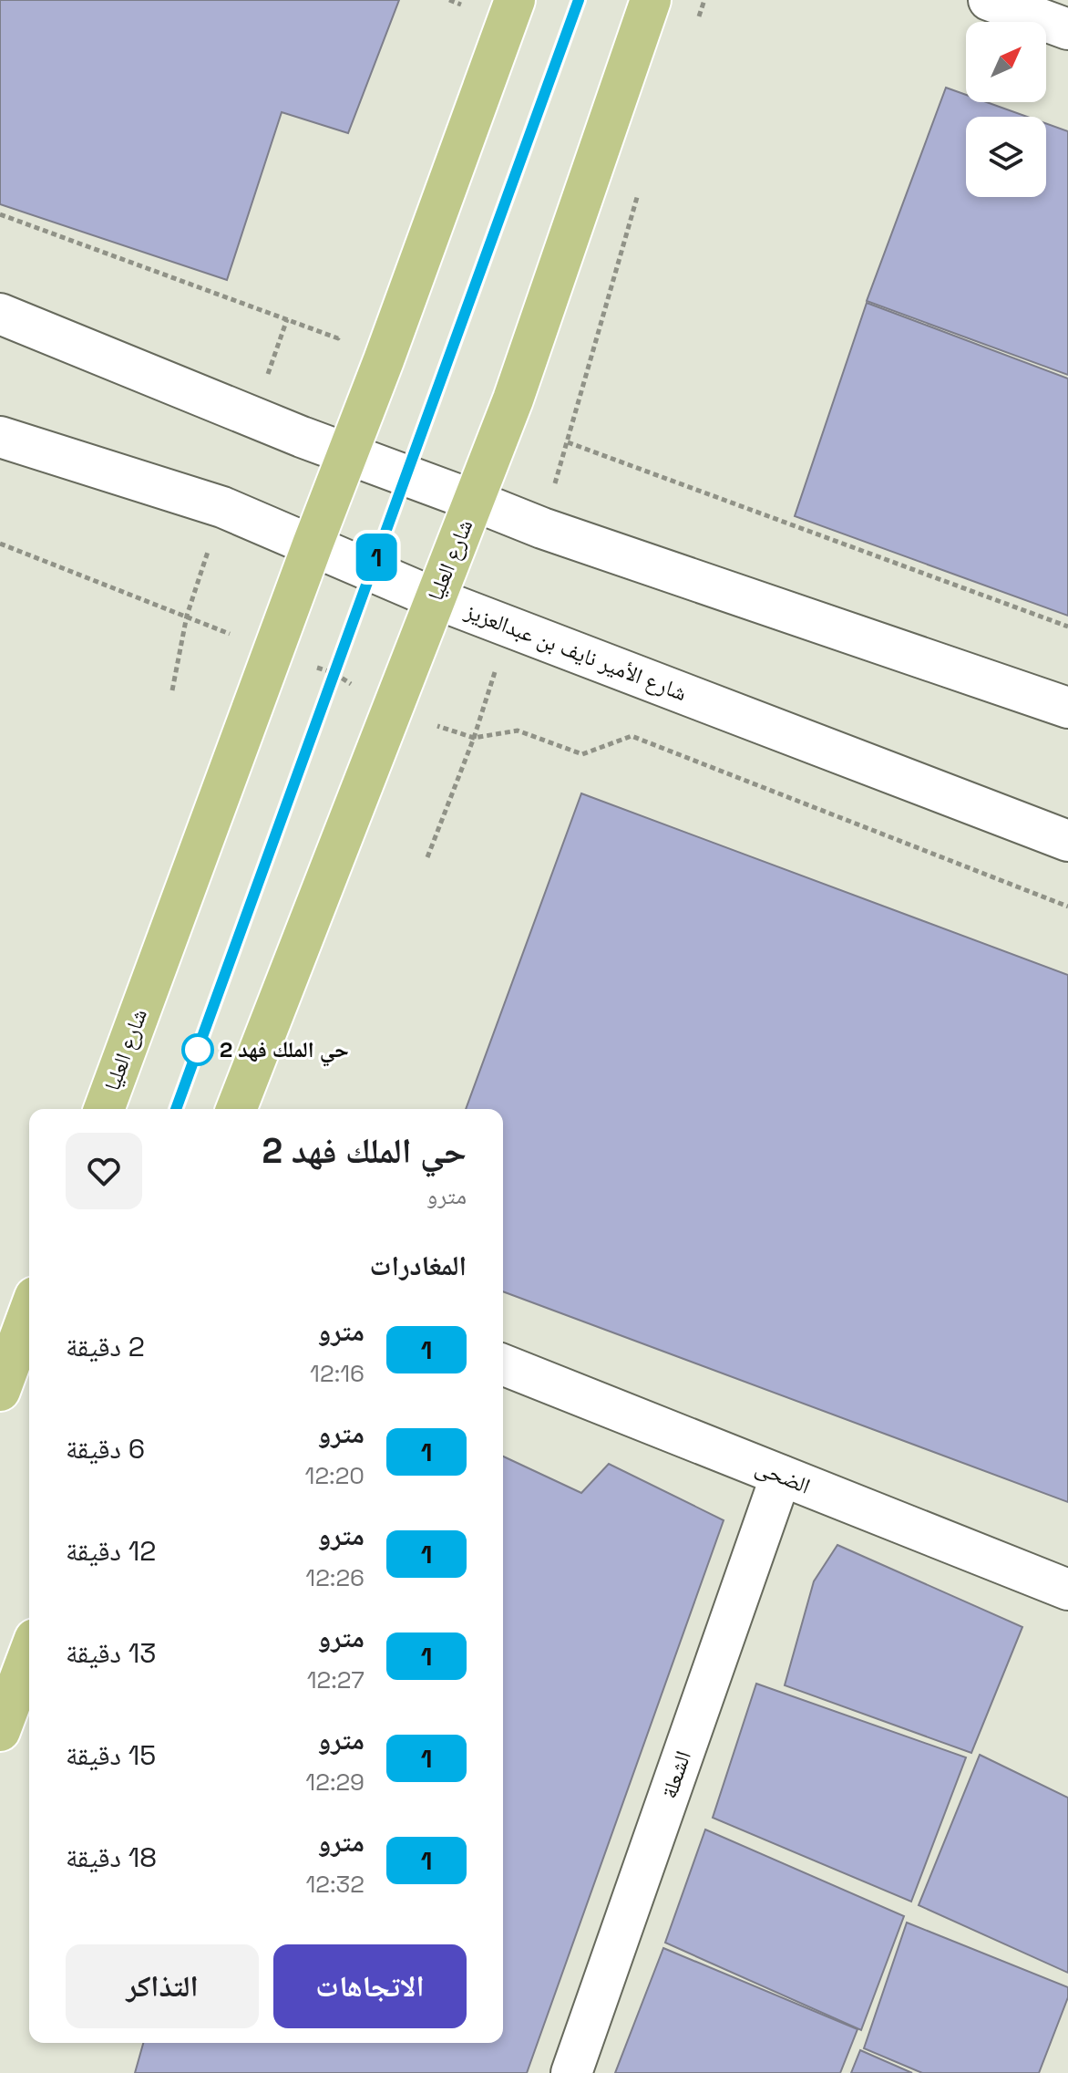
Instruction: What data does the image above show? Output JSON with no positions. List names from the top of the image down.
{
  "streets": {
    "main road": ["شارع العليا"],
    "street": ["شارع الأمير نايف بن عبدالعزيز", "الضحى", "الشعلة"]
  },
  "crossings": [
    ["شارع العليا", "شارع الأمير نايف بن عبدالعزيز"],
    ["الضحى", "الشعلة"]
  ],
  "places": ["حي الملك فهد 2"],
  "lines": ["metro line 1"],
  "north": "top right",
  "page": {
    "on_map": "1",
    "heading": [
      ["حي الملك فهد 2", "مترو"],
      "المغادرات"
    ],
    "list": [
      {
        "mark": "1",
        "name": "مترو",
        "note": "12:16",
        "value": "2 دقيقة"
      },
      {
        "mark": "1",
        "name": "مترو",
        "note": "12:20",
        "value": "6 دقيقة"
      },
      {
        "mark": "1",
        "name": "مترو",
        "note": "12:26",
        "value": "12 دقيقة"
      },
      {
        "mark": "1",
        "name": "مترو",
        "note": "12:27",
        "value": "13 دقيقة"
      },
      {
        "mark": "1",
        "name": "مترو",
        "note": "12:29",
        "value": "15 دقيقة"
      },
      {
        "mark": "1",
        "name": "مترو",
        "note": "12:32",
        "value": "18 دقيقة"
      }
    ],
    "buttons": ["الاتجاهات", "التذاكر"]
  }
}
